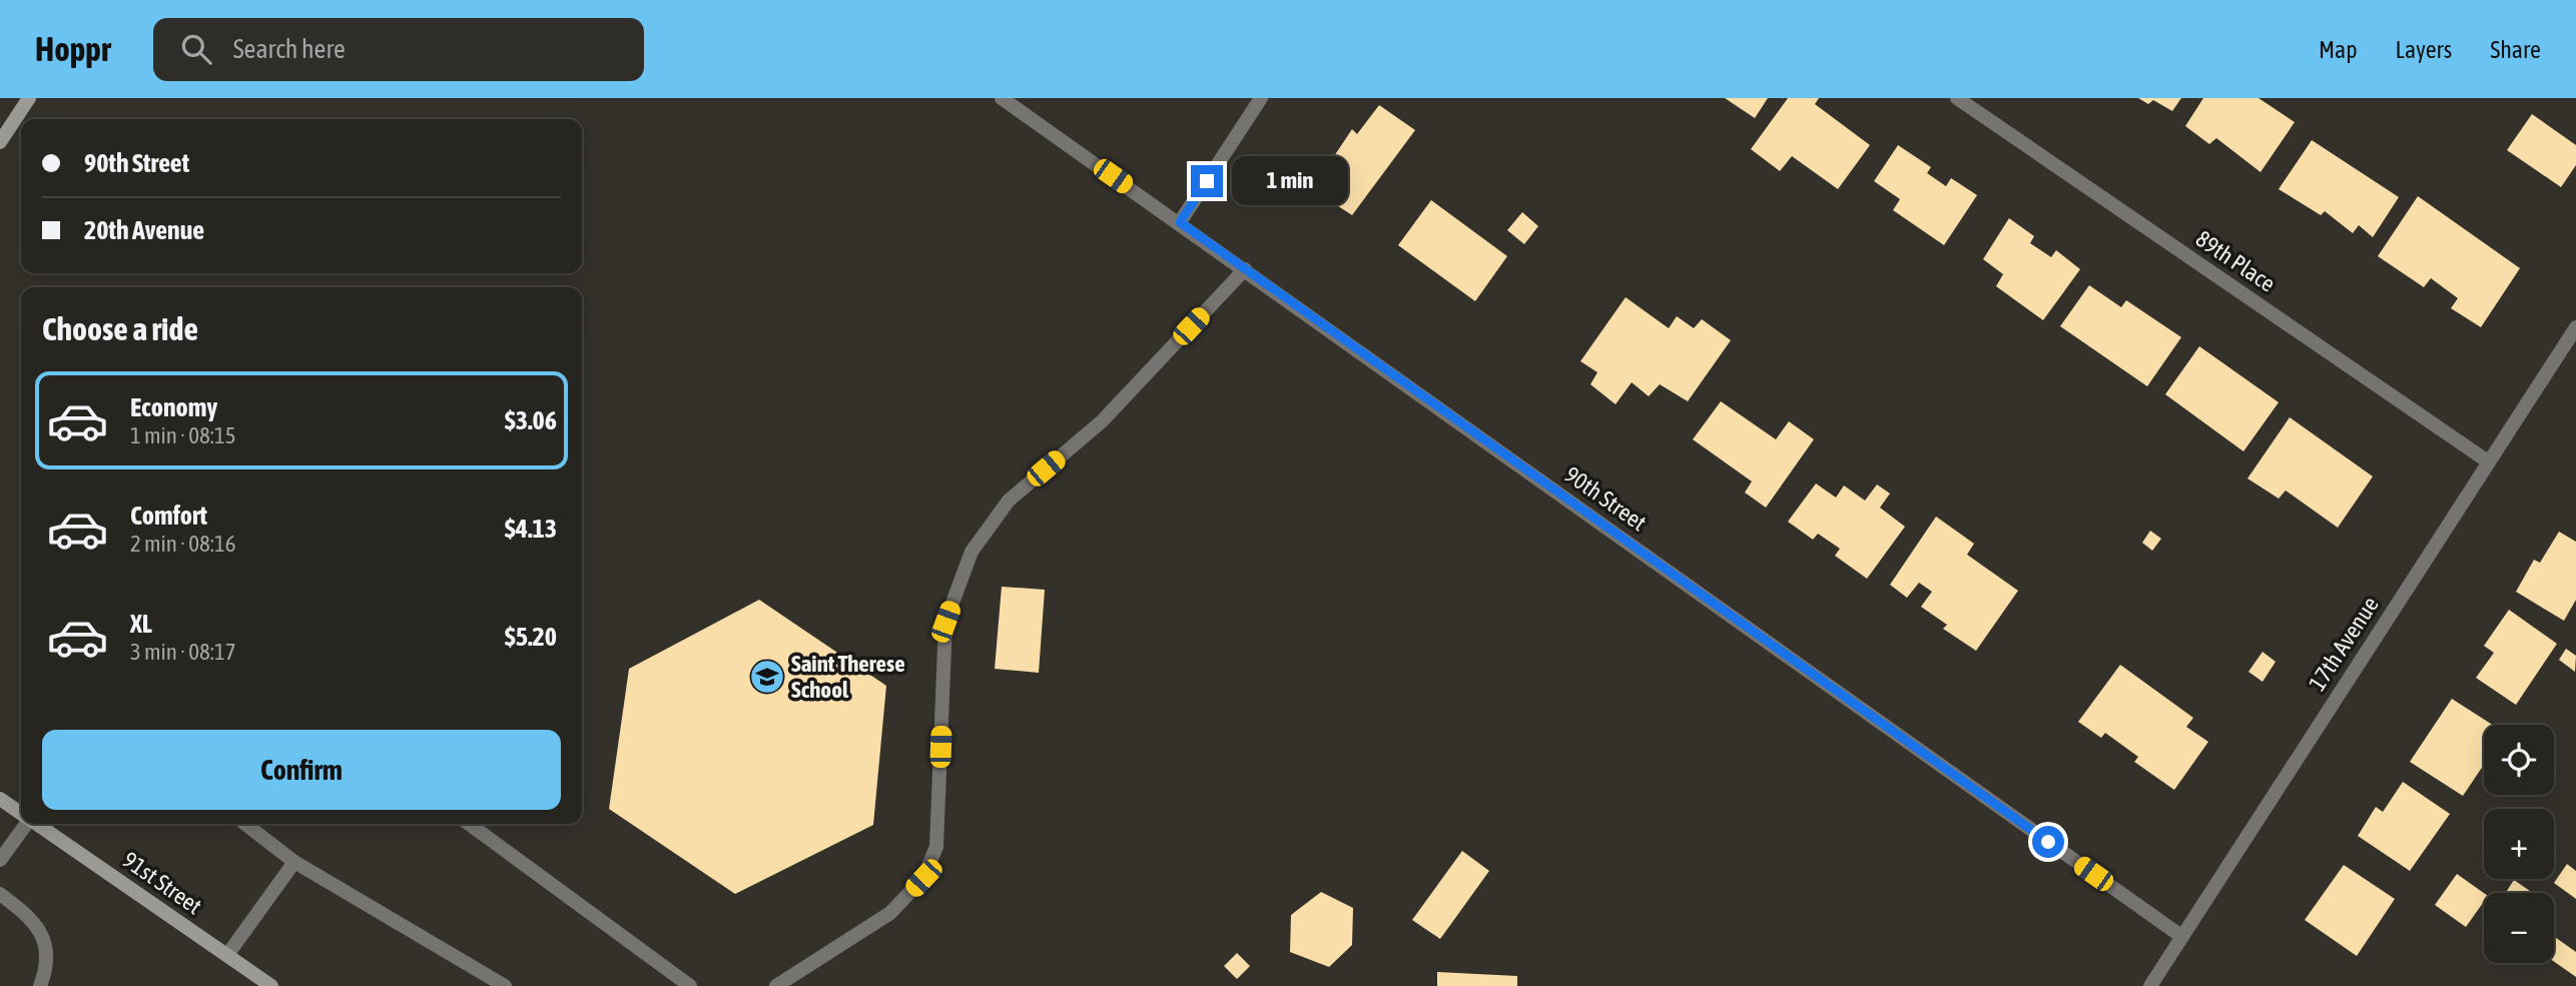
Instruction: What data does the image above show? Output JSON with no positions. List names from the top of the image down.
{
  "streets": {
    "street": [
      "89th Place",
      "90th Street",
      "17th Avenue",
      "91st Street"
    ]
  },
  "crossings": [
    ["89th Place", "17th Avenue"],
    ["90th Street", "17th Avenue"]
  ],
  "places": {
    "school or university": ["Saint Therese School"]
  },
  "page": {
    "header": "Hoppr",
    "search": "Search here",
    "nav": ["Map", "Layers", "Share"],
    "banner": ["90th Street", "20th Avenue"],
    "bubble": "1 min",
    "heading": "Choose a ride",
    "list": [
      {
        "name": "Economy",
        "note": "1 min · 08:15",
        "value": "$3.06"
      },
      {
        "name": "Comfort",
        "note": "2 min · 08:16",
        "value": "$4.13"
      },
      {
        "name": "XL",
        "note": "3 min · 08:17",
        "value": "$5.20"
      }
    ],
    "buttons": "Confirm",
    "map_buttons": ["+", "−"]
  }
}
